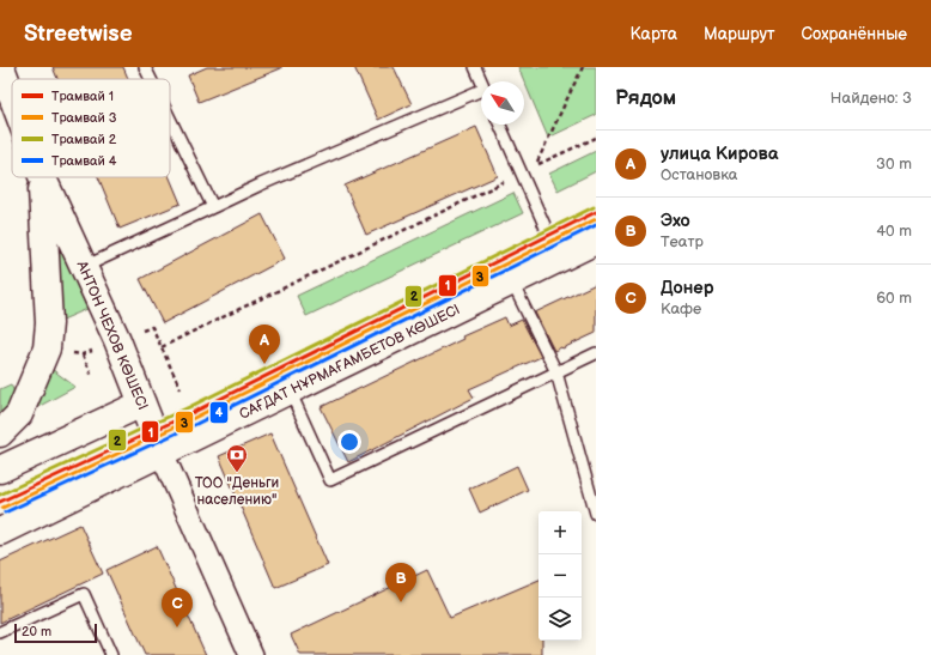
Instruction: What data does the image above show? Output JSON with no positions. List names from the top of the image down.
{
  "streets": {
    "main road": ["АНТОН ЧЕХОВ КӨШЕСІ", "САҒДАТ НҰРМАҒАМБЕТОВ КӨШЕСІ"]
  },
  "crossings": [
    ["АНТОН ЧЕХОВ КӨШЕСІ", "САҒДАТ НҰРМАҒАМБЕТОВ КӨШЕСІ"]
  ],
  "places": {
    "bank": ["ТОО \"Деньги населению\""]
  },
  "lines": [
    "tram line 2",
    "tram line 1",
    "tram line 3",
    "tram line 4"
  ],
  "legend": [
    "Трамвай 1",
    "Трамвай 3",
    "Трамвай 2",
    "Трамвай 4"
  ],
  "scale_bar": "20 m",
  "north": "top left",
  "page": {
    "header": "Streetwise",
    "nav": ["Карта", "Маршрут", "Сохранённые"],
    "heading": ["Рядом", "Найдено: 3"],
    "list": [
      {
        "mark": "A",
        "name": "улица Кирова",
        "note": "Остановка",
        "value": "30 m"
      },
      {
        "mark": "B",
        "name": "Эхо",
        "note": "Театр",
        "value": "40 m"
      },
      {
        "mark": "C",
        "name": "Донер",
        "note": "Кафе",
        "value": "60 m"
      }
    ],
    "pins": ["A", "B", "C"],
    "map_buttons": ["+", "−"],
    "scale": "20 m"
  }
}
